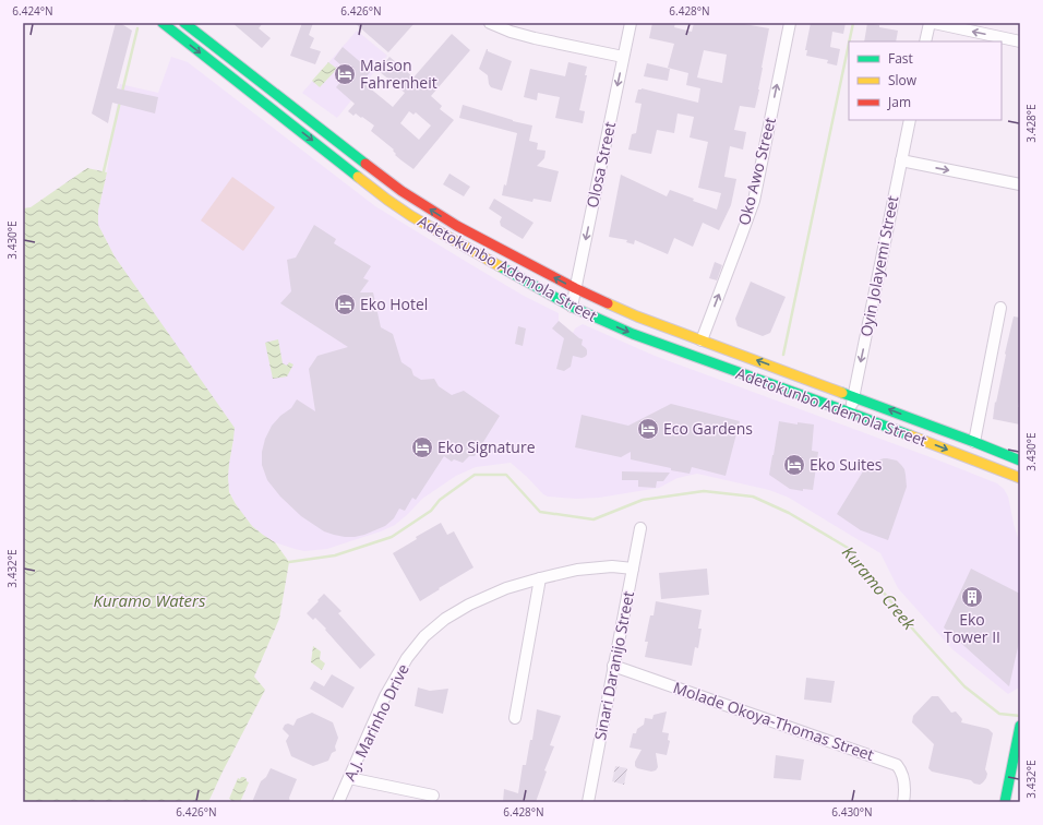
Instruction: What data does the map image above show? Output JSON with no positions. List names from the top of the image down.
{
  "streets": {
    "main road": ["Adetokunbo Ademola Street"],
    "street": [
      "Olosa Street",
      "Oko Awo Street",
      "Oyin Jolayemi Street",
      "Sinari Daranijo Street",
      "Molade Okoya-Thomas Street",
      "A.J. Marinho Drive"
    ]
  },
  "crossings": [
    ["Olosa Street", "Adetokunbo Ademola Street"],
    ["Oko Awo Street", "Adetokunbo Ademola Street"],
    ["Oyin Jolayemi Street", "Adetokunbo Ademola Street"],
    ["Sinari Daranijo Street", "Molade Okoya-Thomas Street"],
    ["Sinari Daranijo Street", "A.J. Marinho Drive"]
  ],
  "one_way": ["Olosa Street", "Oko Awo Street", "Oyin Jolayemi Street"],
  "water": ["Kuramo Creek", "Kuramo Waters"],
  "places": {
    "hotel": [
      "Maison Fahrenheit",
      "Eko Hotel",
      "Eco Gardens",
      "Eko Signature",
      "Eko Suites"
    ],
    "building": ["Eko Tower II"]
  },
  "legend": ["Fast", "Slow", "Jam"],
  "coordinates": [
    "6.424°N",
    "6.426°N",
    "6.428°N",
    "3.428°E",
    "3.430°E",
    "3.432°E",
    "6.430°N"
  ]
}
